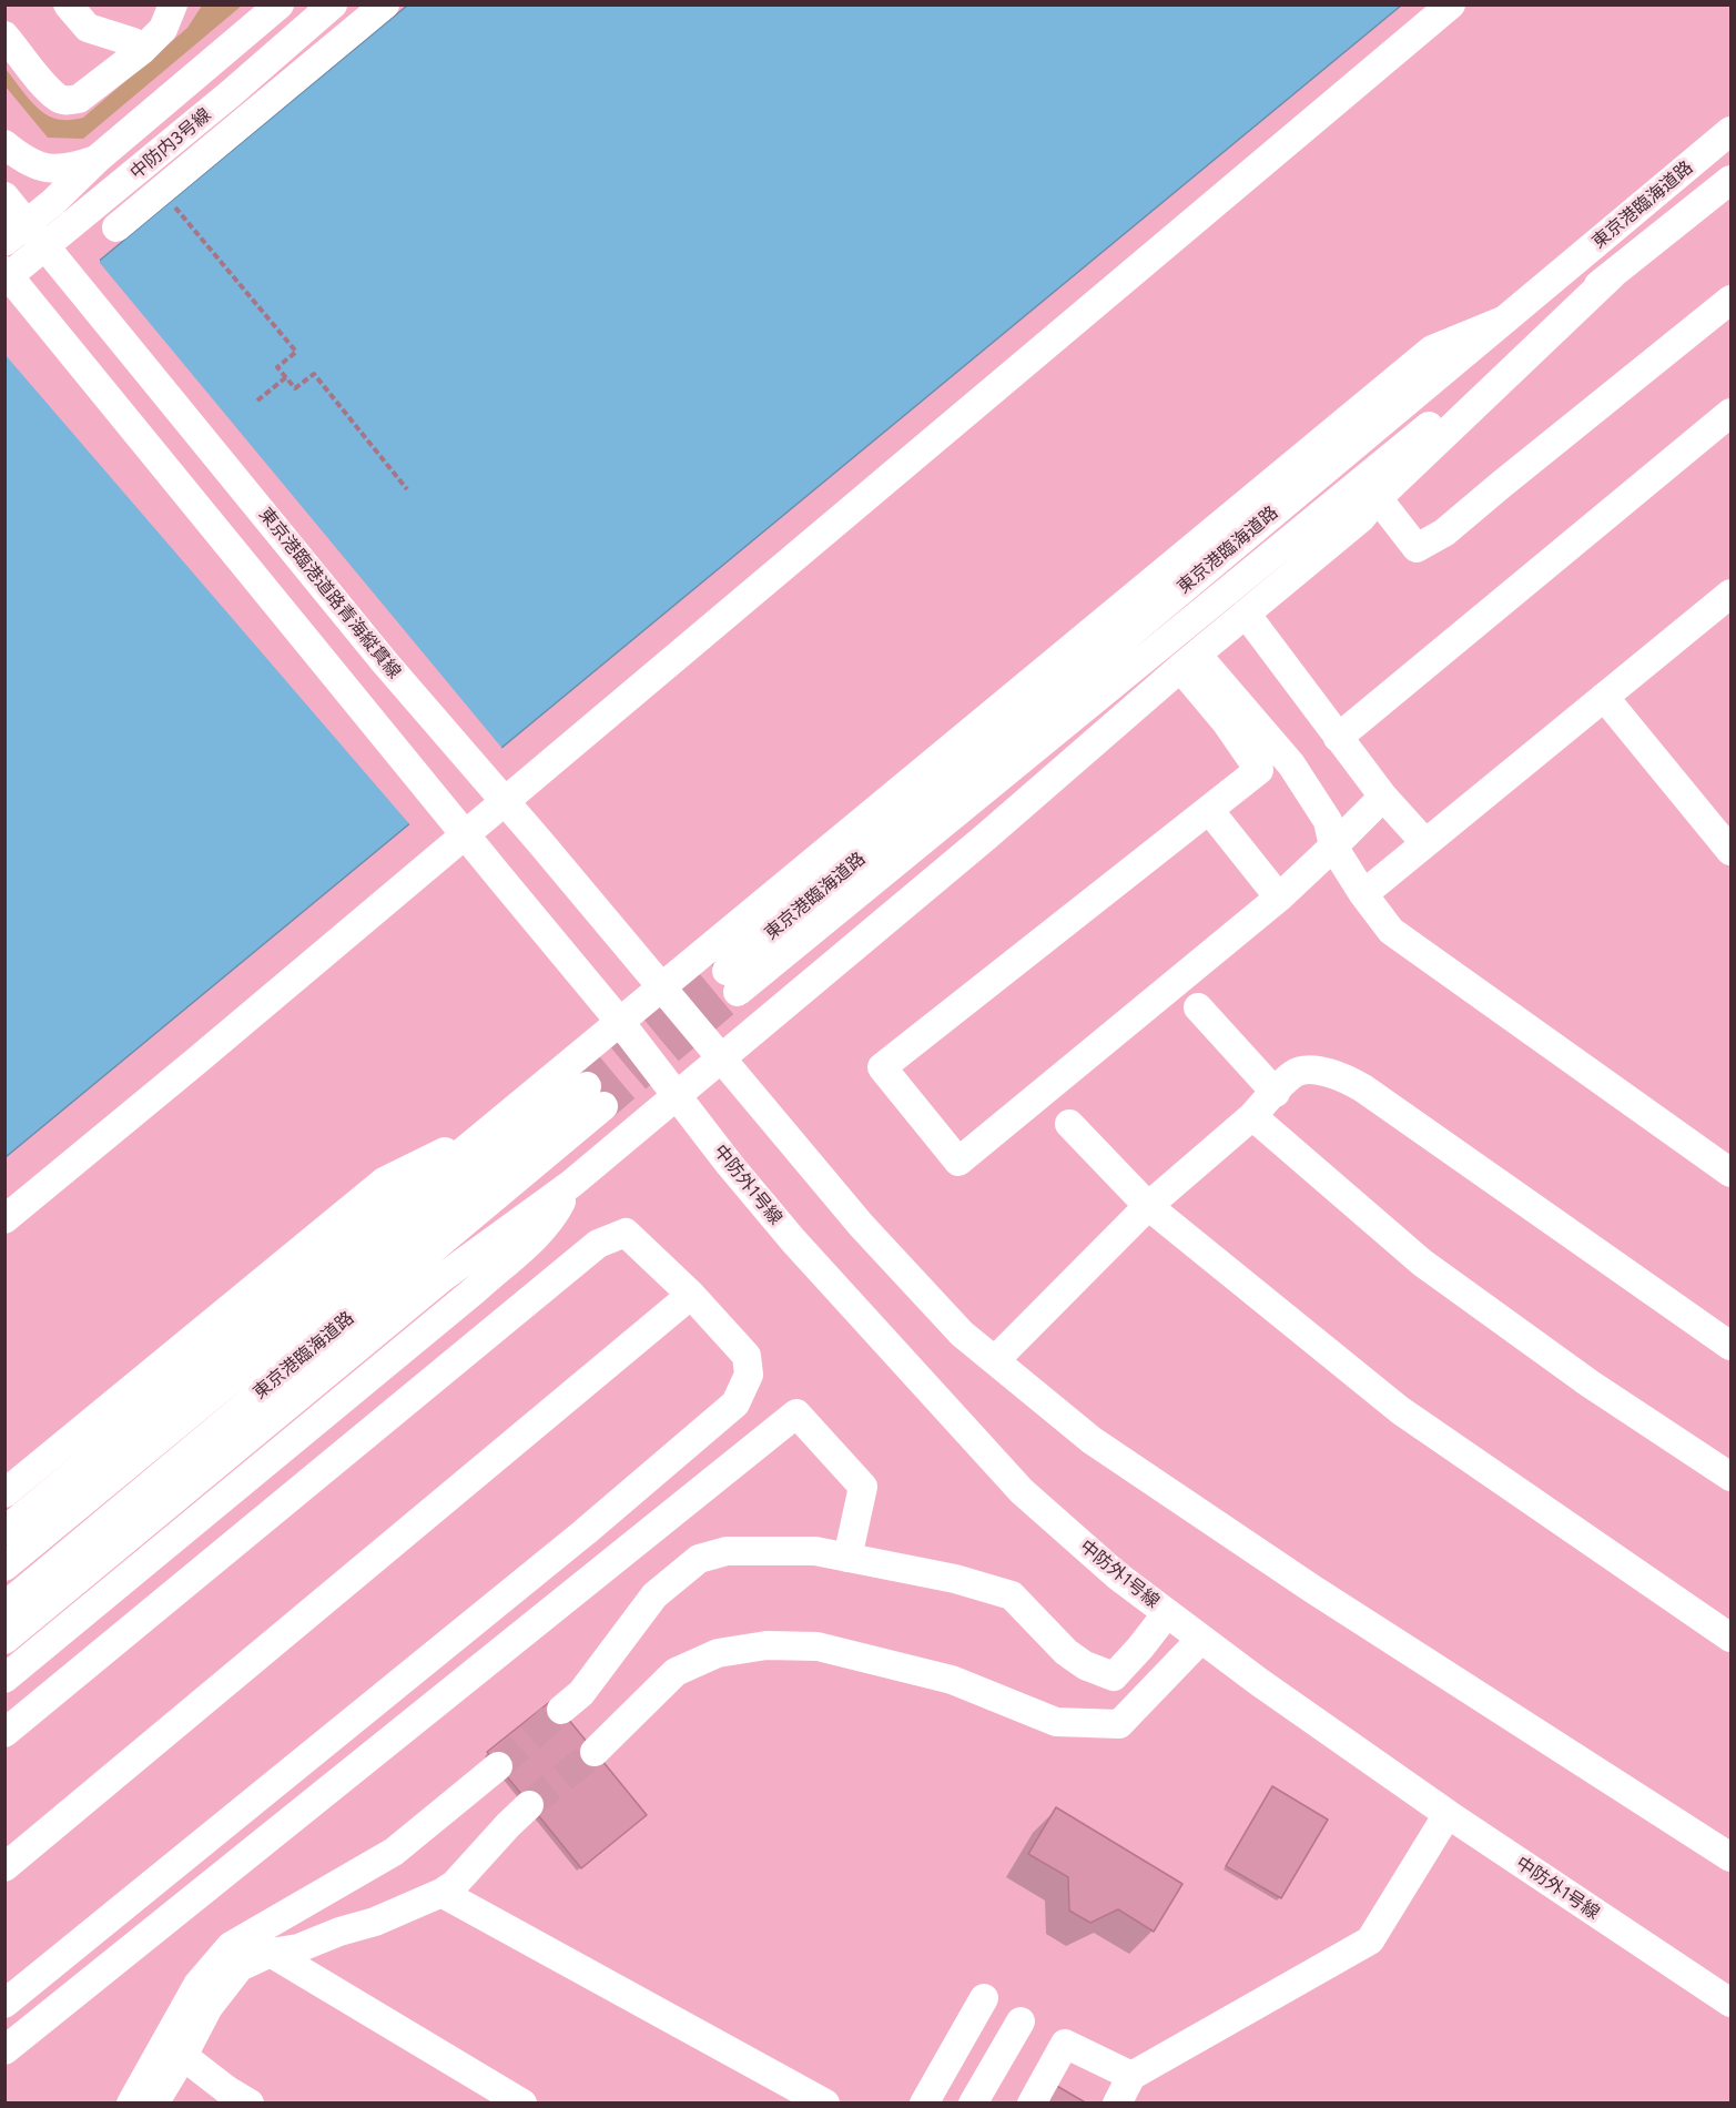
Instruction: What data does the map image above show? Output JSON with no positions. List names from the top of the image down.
{
  "streets": {
    "street": [
      "中防内3号線",
      "東京港臨海道路",
      "東京港臨港道路青海縦貫線",
      "中防外1号線"
    ]
  },
  "crossings": [
    ["中防内3号線", "東京港臨港道路青海縦貫線"]
  ]
}
